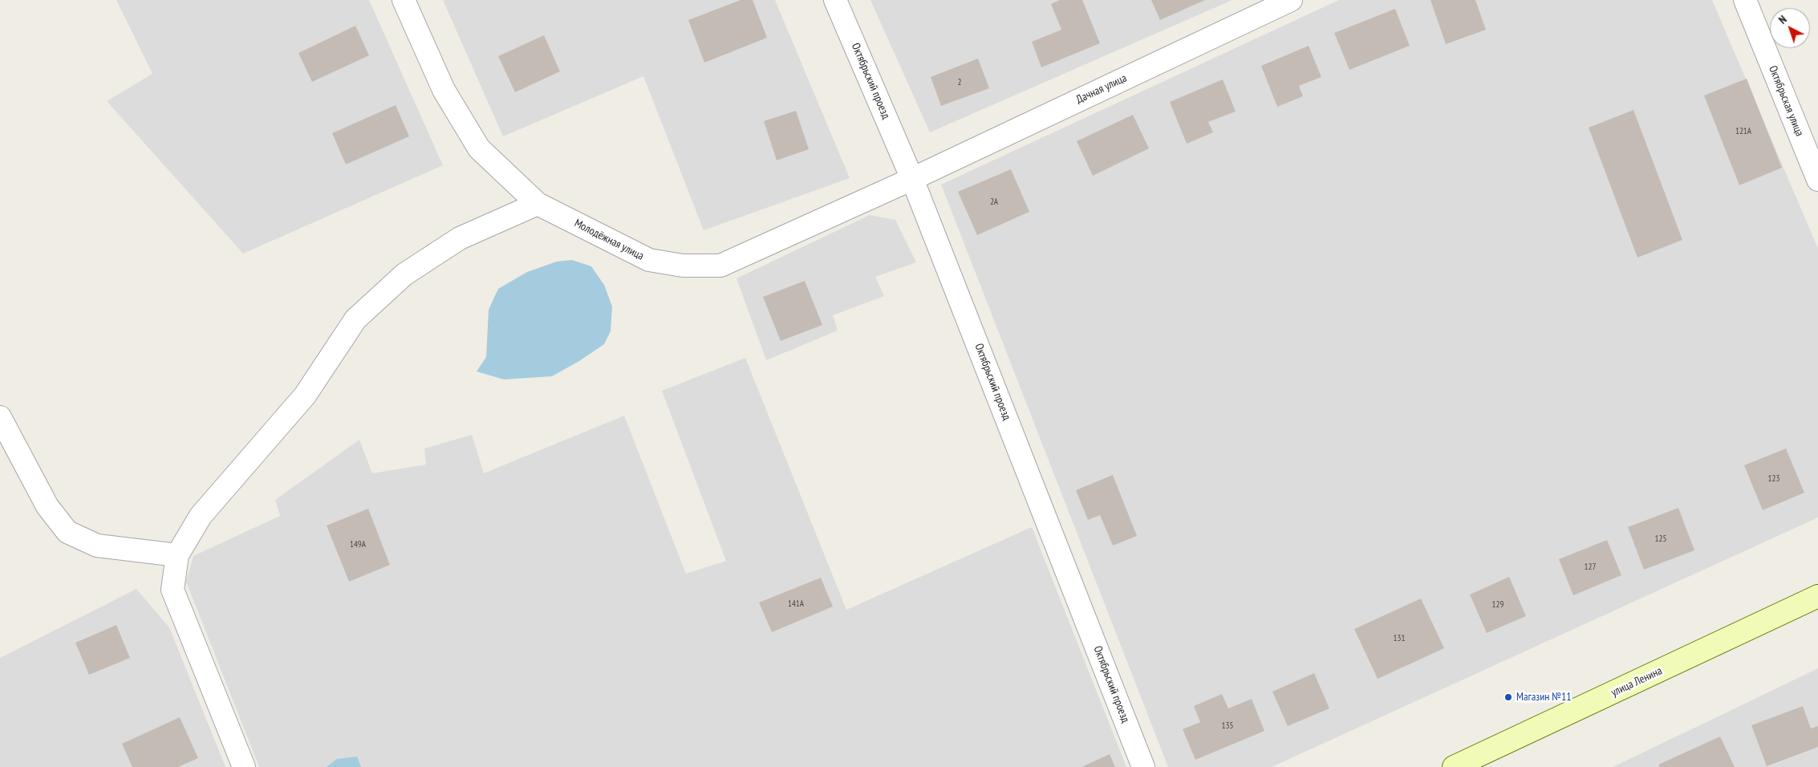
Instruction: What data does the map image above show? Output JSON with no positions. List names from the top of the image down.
{
  "streets": {
    "main road": ["улица Ленина"],
    "street": [
      "Октябрьский проезд",
      "Дачная улица",
      "Октябрьская улица",
      "Молодёжная улица"
    ]
  },
  "crossings": [
    ["Октябрьский проезд", "Дачная улица"],
    ["Октябрьский проезд", "Молодёжная улица"],
    ["Дачная улица", "Молодёжная улица"]
  ],
  "places": ["Магазин №11"],
  "house_numbers": [
    "2",
    "121А",
    "2А",
    "123",
    "125",
    "149А",
    "127",
    "141А",
    "129",
    "131",
    "135"
  ],
  "north": "top left"
}
